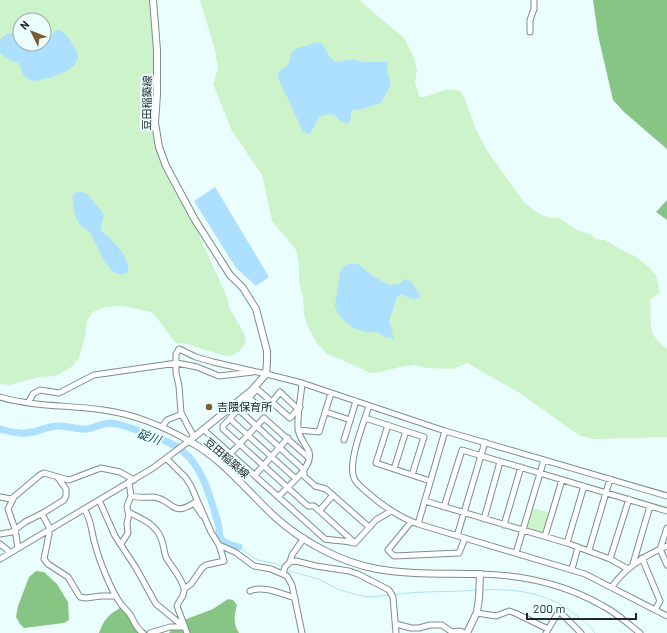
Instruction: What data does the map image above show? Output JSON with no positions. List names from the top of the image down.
{
  "streets": {
    "main road": ["豆田稲築線"]
  },
  "water": ["碇川"],
  "places": ["吉隈保育所"],
  "scale_bar": "200 m",
  "north": "top left"
}
